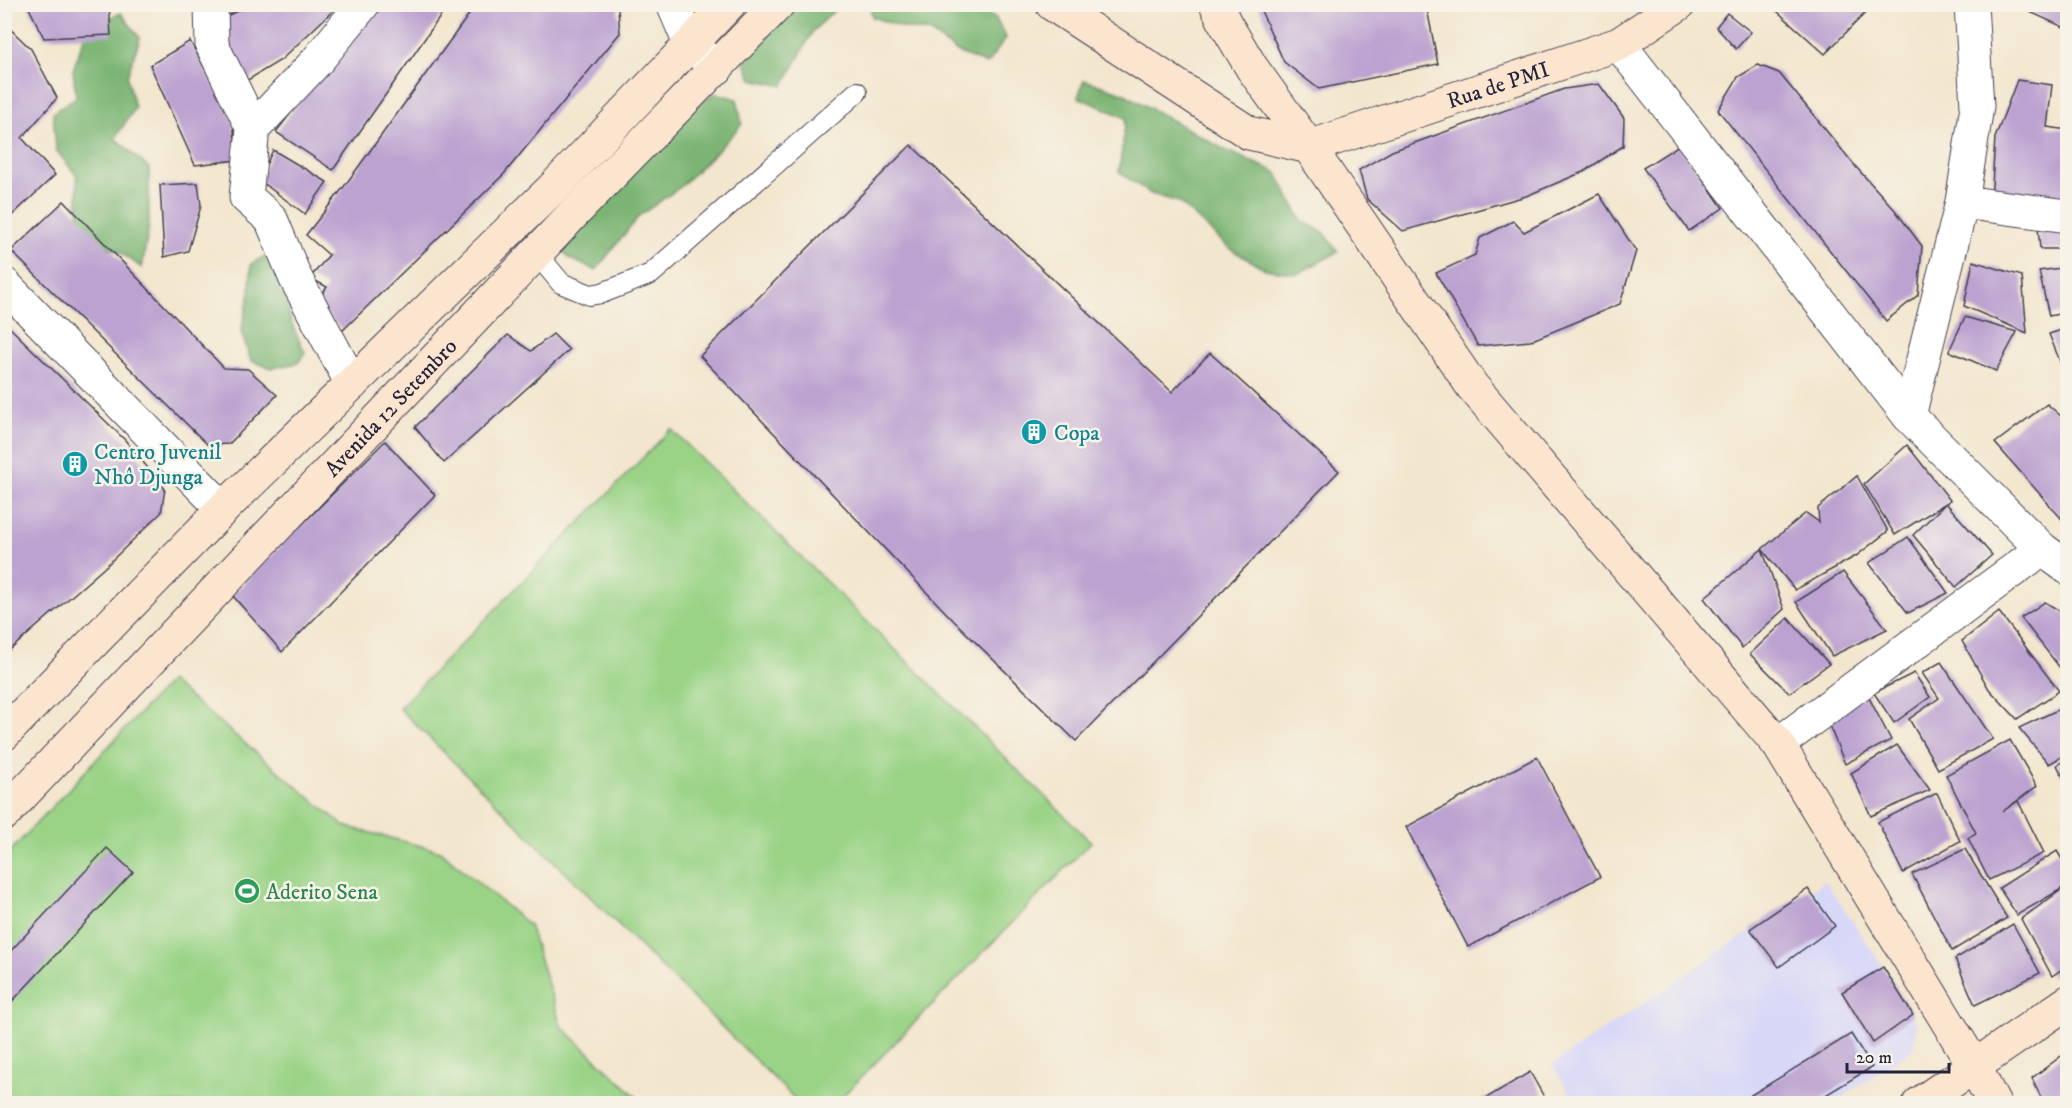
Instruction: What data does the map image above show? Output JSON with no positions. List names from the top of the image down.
{
  "streets": {
    "street": ["Rua de PMI", "Avenida 12 Setembro"]
  },
  "places": {
    "building": ["Copa", "Centro Juvenil Nhô Djunga"],
    "sports": ["Aderito Sena"]
  },
  "scale_bar": "20 m"
}
